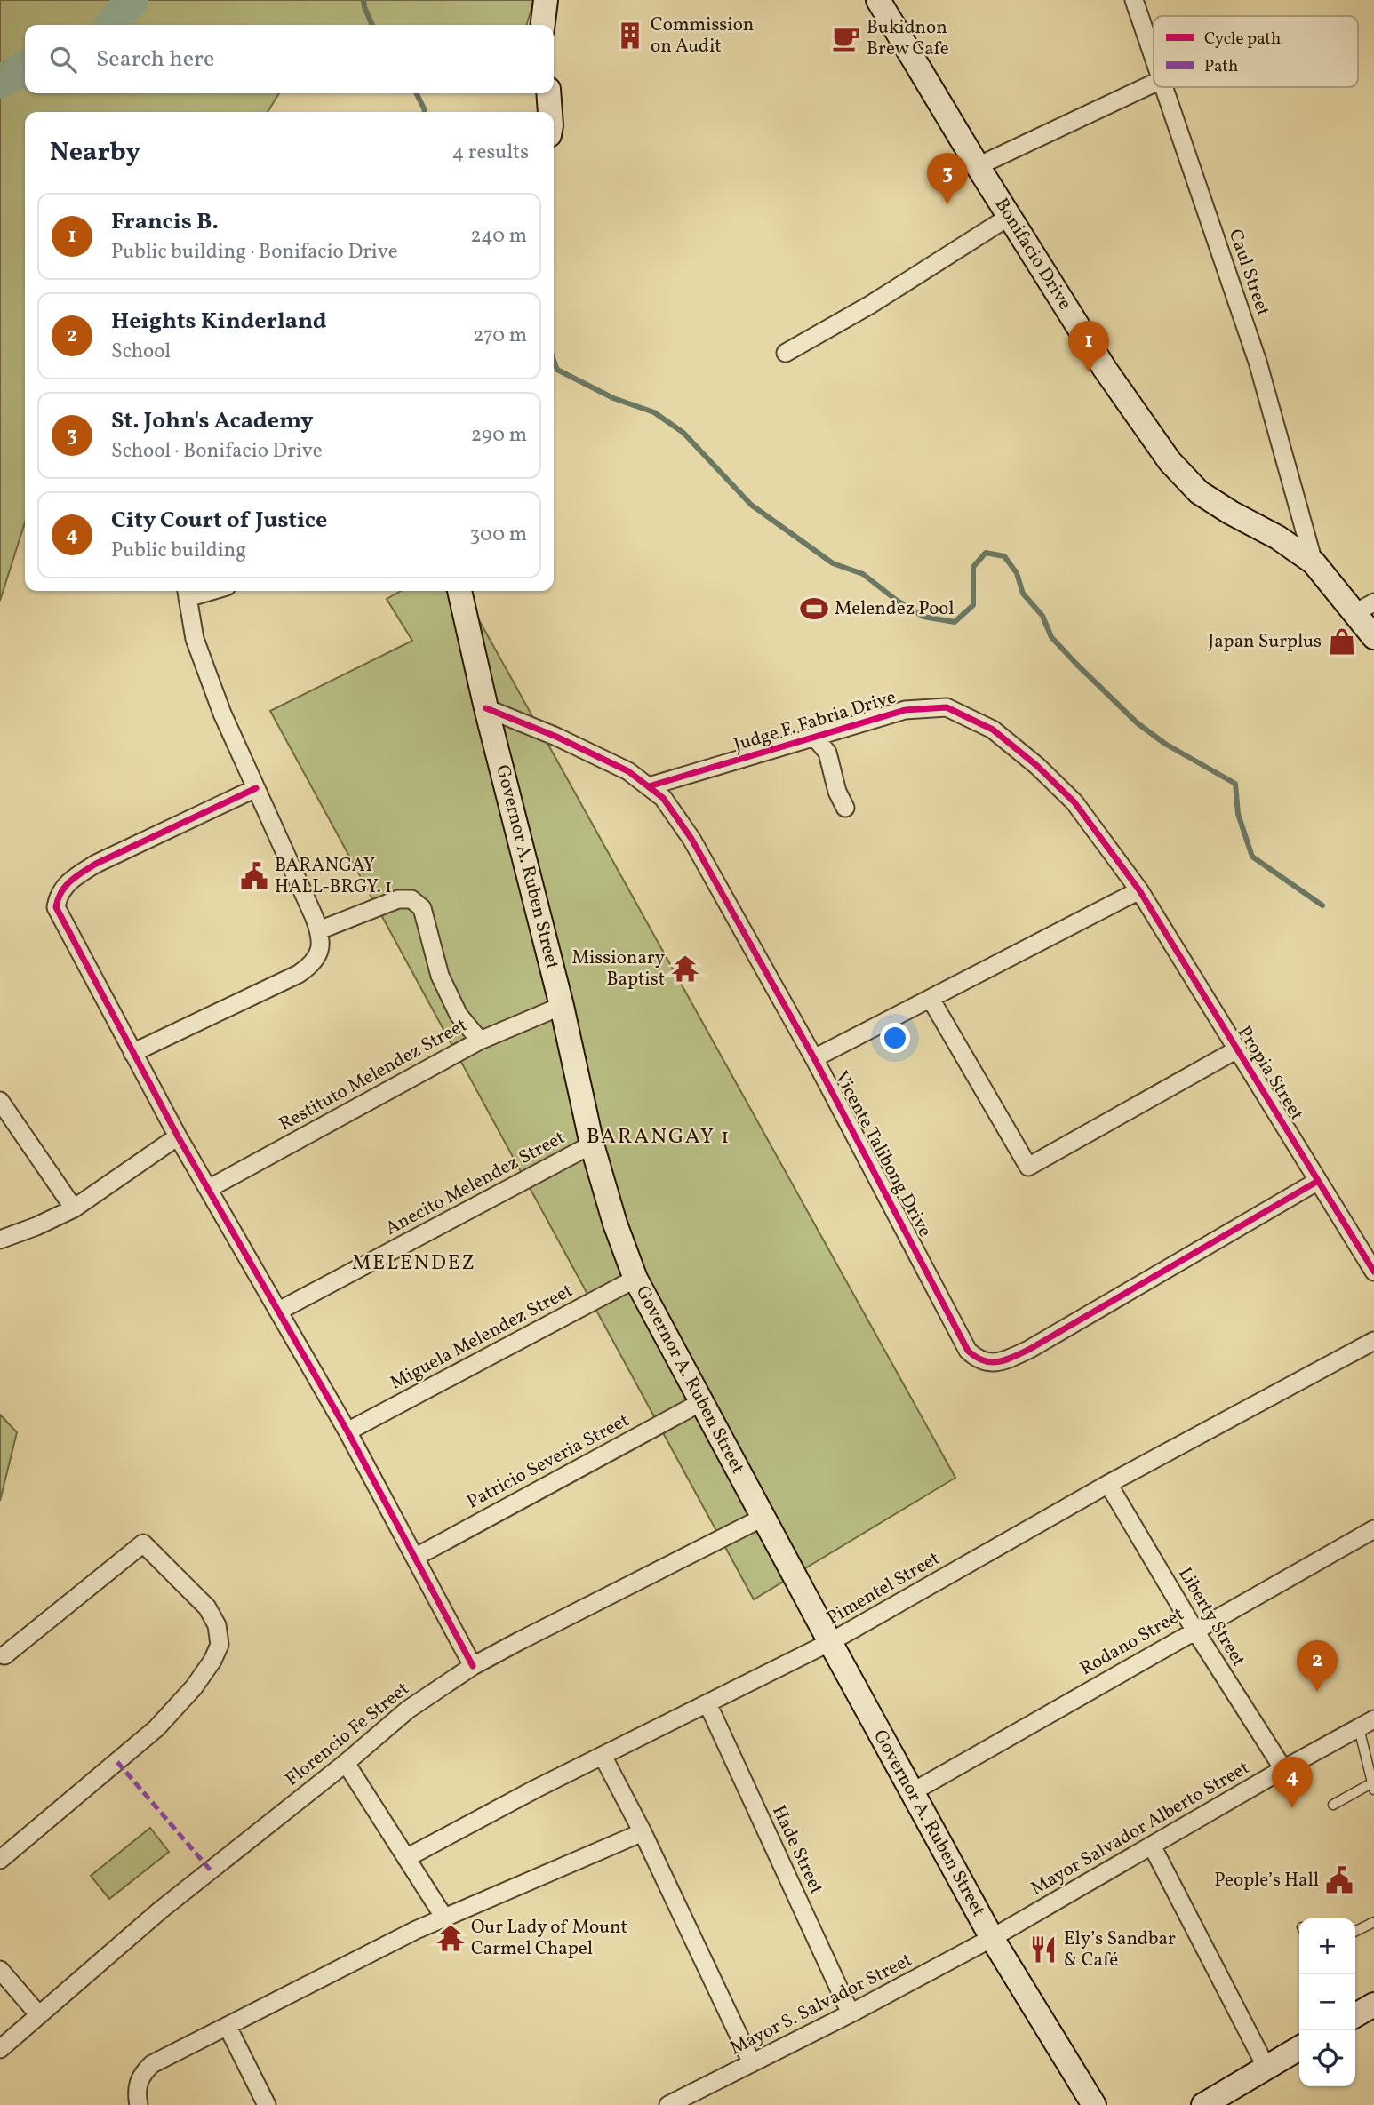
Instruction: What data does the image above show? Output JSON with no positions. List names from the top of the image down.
{
  "streets": {
    "main road": ["Bonifacio Drive", "Governor A. Ruben Street"],
    "street": [
      "Caul Street",
      "Judge F. Fabria Drive",
      "Propia Street",
      "Restituto Melendez Street",
      "Vicente Talibong Drive",
      "Anecito Melendez Street",
      "Miguela Melendez Street",
      "Patricio Severia Street",
      "Pimentel Street",
      "Liberty Street",
      "Rodano Street",
      "Florencio Fe Street",
      "Mayor Salvador Alberto Street",
      "Hade Street",
      "Mayor S. Salvador Street"
    ]
  },
  "crossings": [
    ["Bonifacio Drive", "Caul Street"],
    ["Judge F. Fabria Drive", "Propia Street"],
    ["Judge F. Fabria Drive", "Vicente Talibong Drive"],
    ["Governor A. Ruben Street", "Restituto Melendez Street"],
    ["Governor A. Ruben Street", "Vicente Talibong Drive"],
    ["Governor A. Ruben Street", "Anecito Melendez Street"],
    ["Governor A. Ruben Street", "Miguela Melendez Street"],
    ["Governor A. Ruben Street", "Patricio Severia Street"],
    ["Governor A. Ruben Street", "Pimentel Street"],
    ["Governor A. Ruben Street", "Rodano Street"],
    ["Governor A. Ruben Street", "Florencio Fe Street"],
    ["Governor A. Ruben Street", "Mayor Salvador Alberto Street"],
    ["Governor A. Ruben Street", "Mayor S. Salvador Street"],
    ["Propia Street", "Vicente Talibong Drive"],
    ["Pimentel Street", "Liberty Street"],
    ["Pimentel Street", "Hade Street"],
    ["Liberty Street", "Rodano Street"],
    ["Liberty Street", "Mayor Salvador Alberto Street"],
    ["Mayor Salvador Alberto Street", "Mayor S. Salvador Street"],
    ["Hade Street", "Mayor S. Salvador Street"]
  ],
  "districts": ["BARANGAY 1", "MELENDEZ"],
  "places": {
    "building": ["Commission on Audit"],
    "cafe": ["Bukidnon Brew Cafe"],
    "sports": ["Melendez Pool"],
    "shop": ["Japan Surplus"],
    "public building": ["BARANGAY HALL-BRGY. 1", "People’s Hall"],
    "temple": ["Missionary Baptist", "Our Lady of Mount Carmel Chapel"],
    "restaurant": ["Ely’s Sandbar & Café"]
  },
  "legend": ["Cycle path", "Path"],
  "page": {
    "search": "Search here",
    "heading": ["Nearby", "4 results"],
    "pins": [
      "3",
      "1",
      "2",
      "4"
    ],
    "list": [
      {
        "mark": "1",
        "name": "Francis B.",
        "note": "Public building · Bonifacio Drive",
        "value": "240 m"
      },
      {
        "mark": "2",
        "name": "Heights Kinderland",
        "note": "School",
        "value": "270 m"
      },
      {
        "mark": "3",
        "name": "St. John's Academy",
        "note": "School · Bonifacio Drive",
        "value": "290 m"
      },
      {
        "mark": "4",
        "name": "City Court of Justice",
        "note": "Public building",
        "value": "300 m"
      }
    ],
    "map_buttons": ["+", "−"]
  }
}
